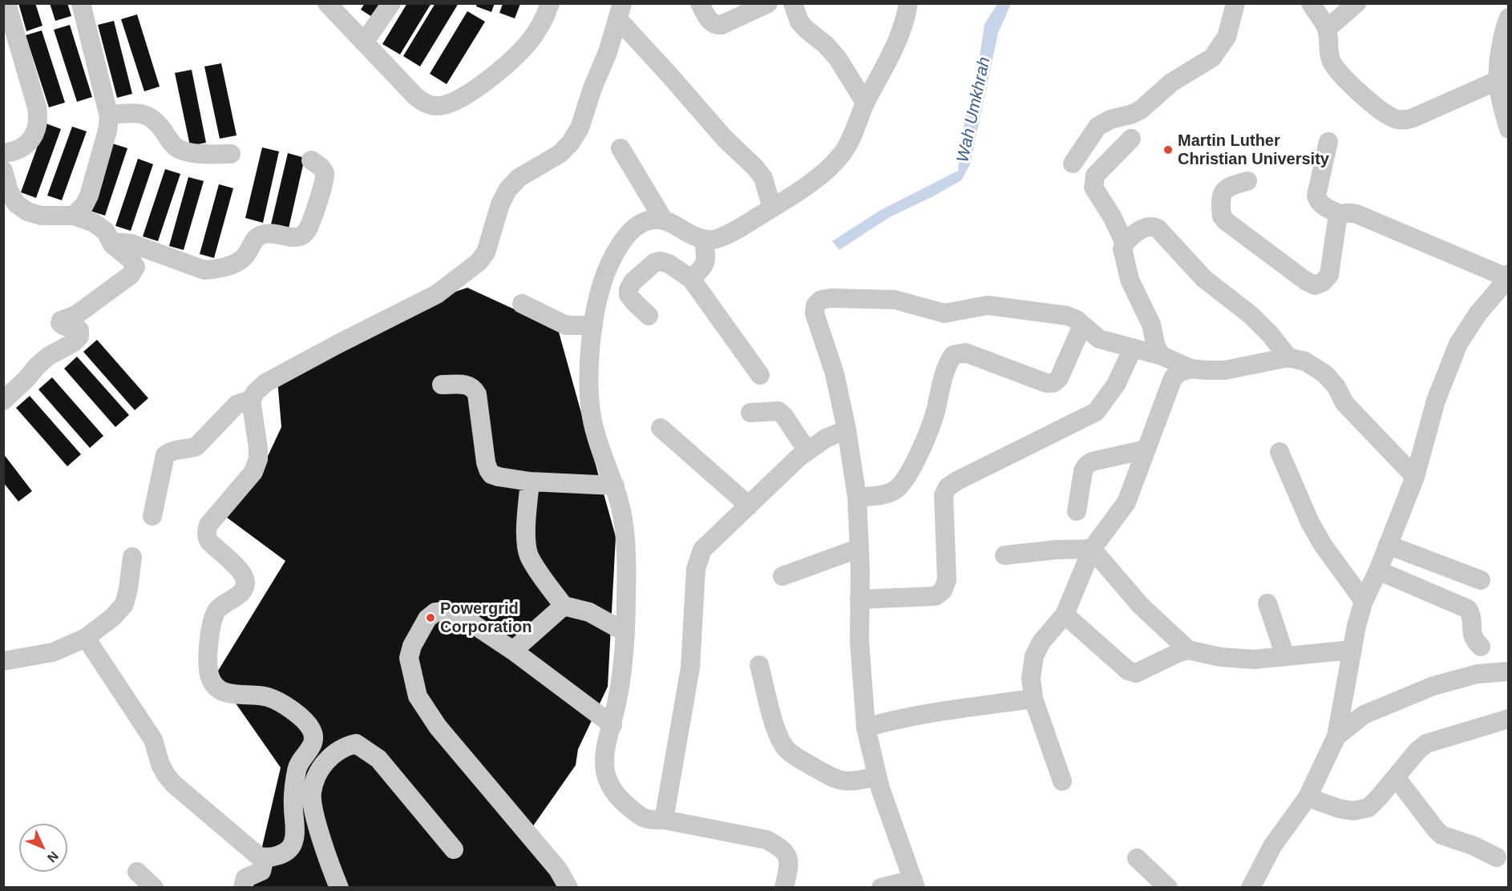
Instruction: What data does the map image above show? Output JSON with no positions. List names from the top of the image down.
{
  "water": ["Wah Umkhrah"],
  "places": ["Martin Luther Christian University", "Powergrid Corporation"],
  "north": "bottom right"
}
